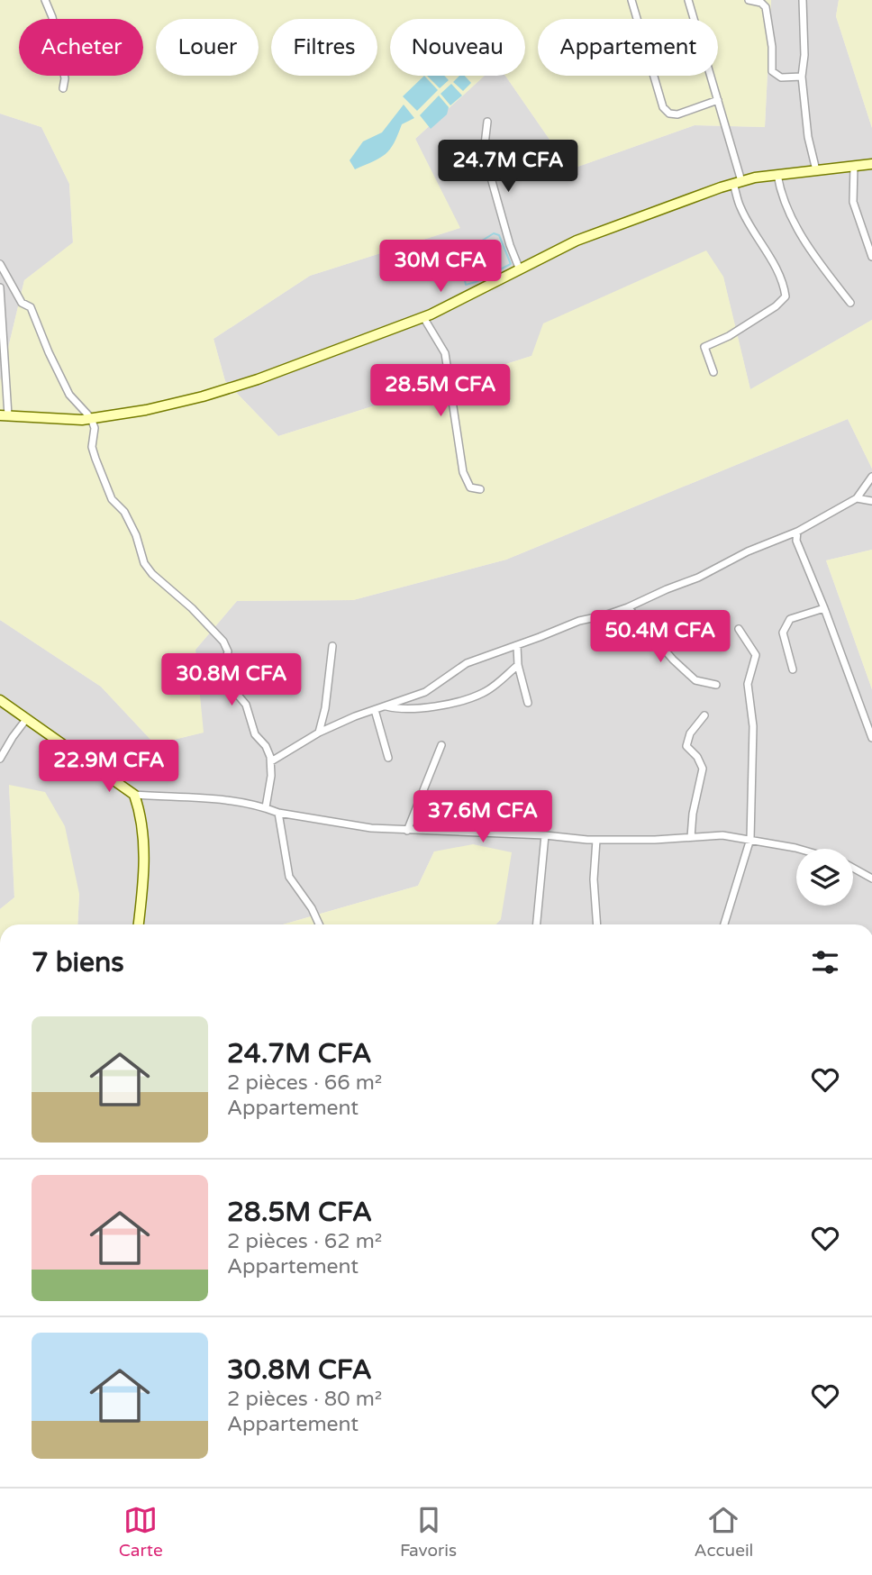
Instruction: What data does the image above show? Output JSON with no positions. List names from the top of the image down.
{
  "page": {
    "chip": [
      "Acheter",
      "Louer",
      "Filtres",
      "Nouveau",
      "Appartement"
    ],
    "price": [
      "24.7M CFA",
      "30M CFA",
      "28.5M CFA",
      "50.4M CFA",
      "30.8M CFA",
      "22.9M CFA",
      "37.6M CFA"
    ],
    "heading": "7 biens",
    "list": [
      {
        "name": "24.7M CFA",
        "note": "2 pièces · 66 m² · Appartement"
      },
      {
        "name": "28.5M CFA",
        "note": "2 pièces · 62 m² · Appartement"
      },
      {
        "name": "30.8M CFA",
        "note": "2 pièces · 80 m² · Appartement"
      }
    ],
    "tabs": ["Carte", "Favoris", "Accueil"]
  }
}
